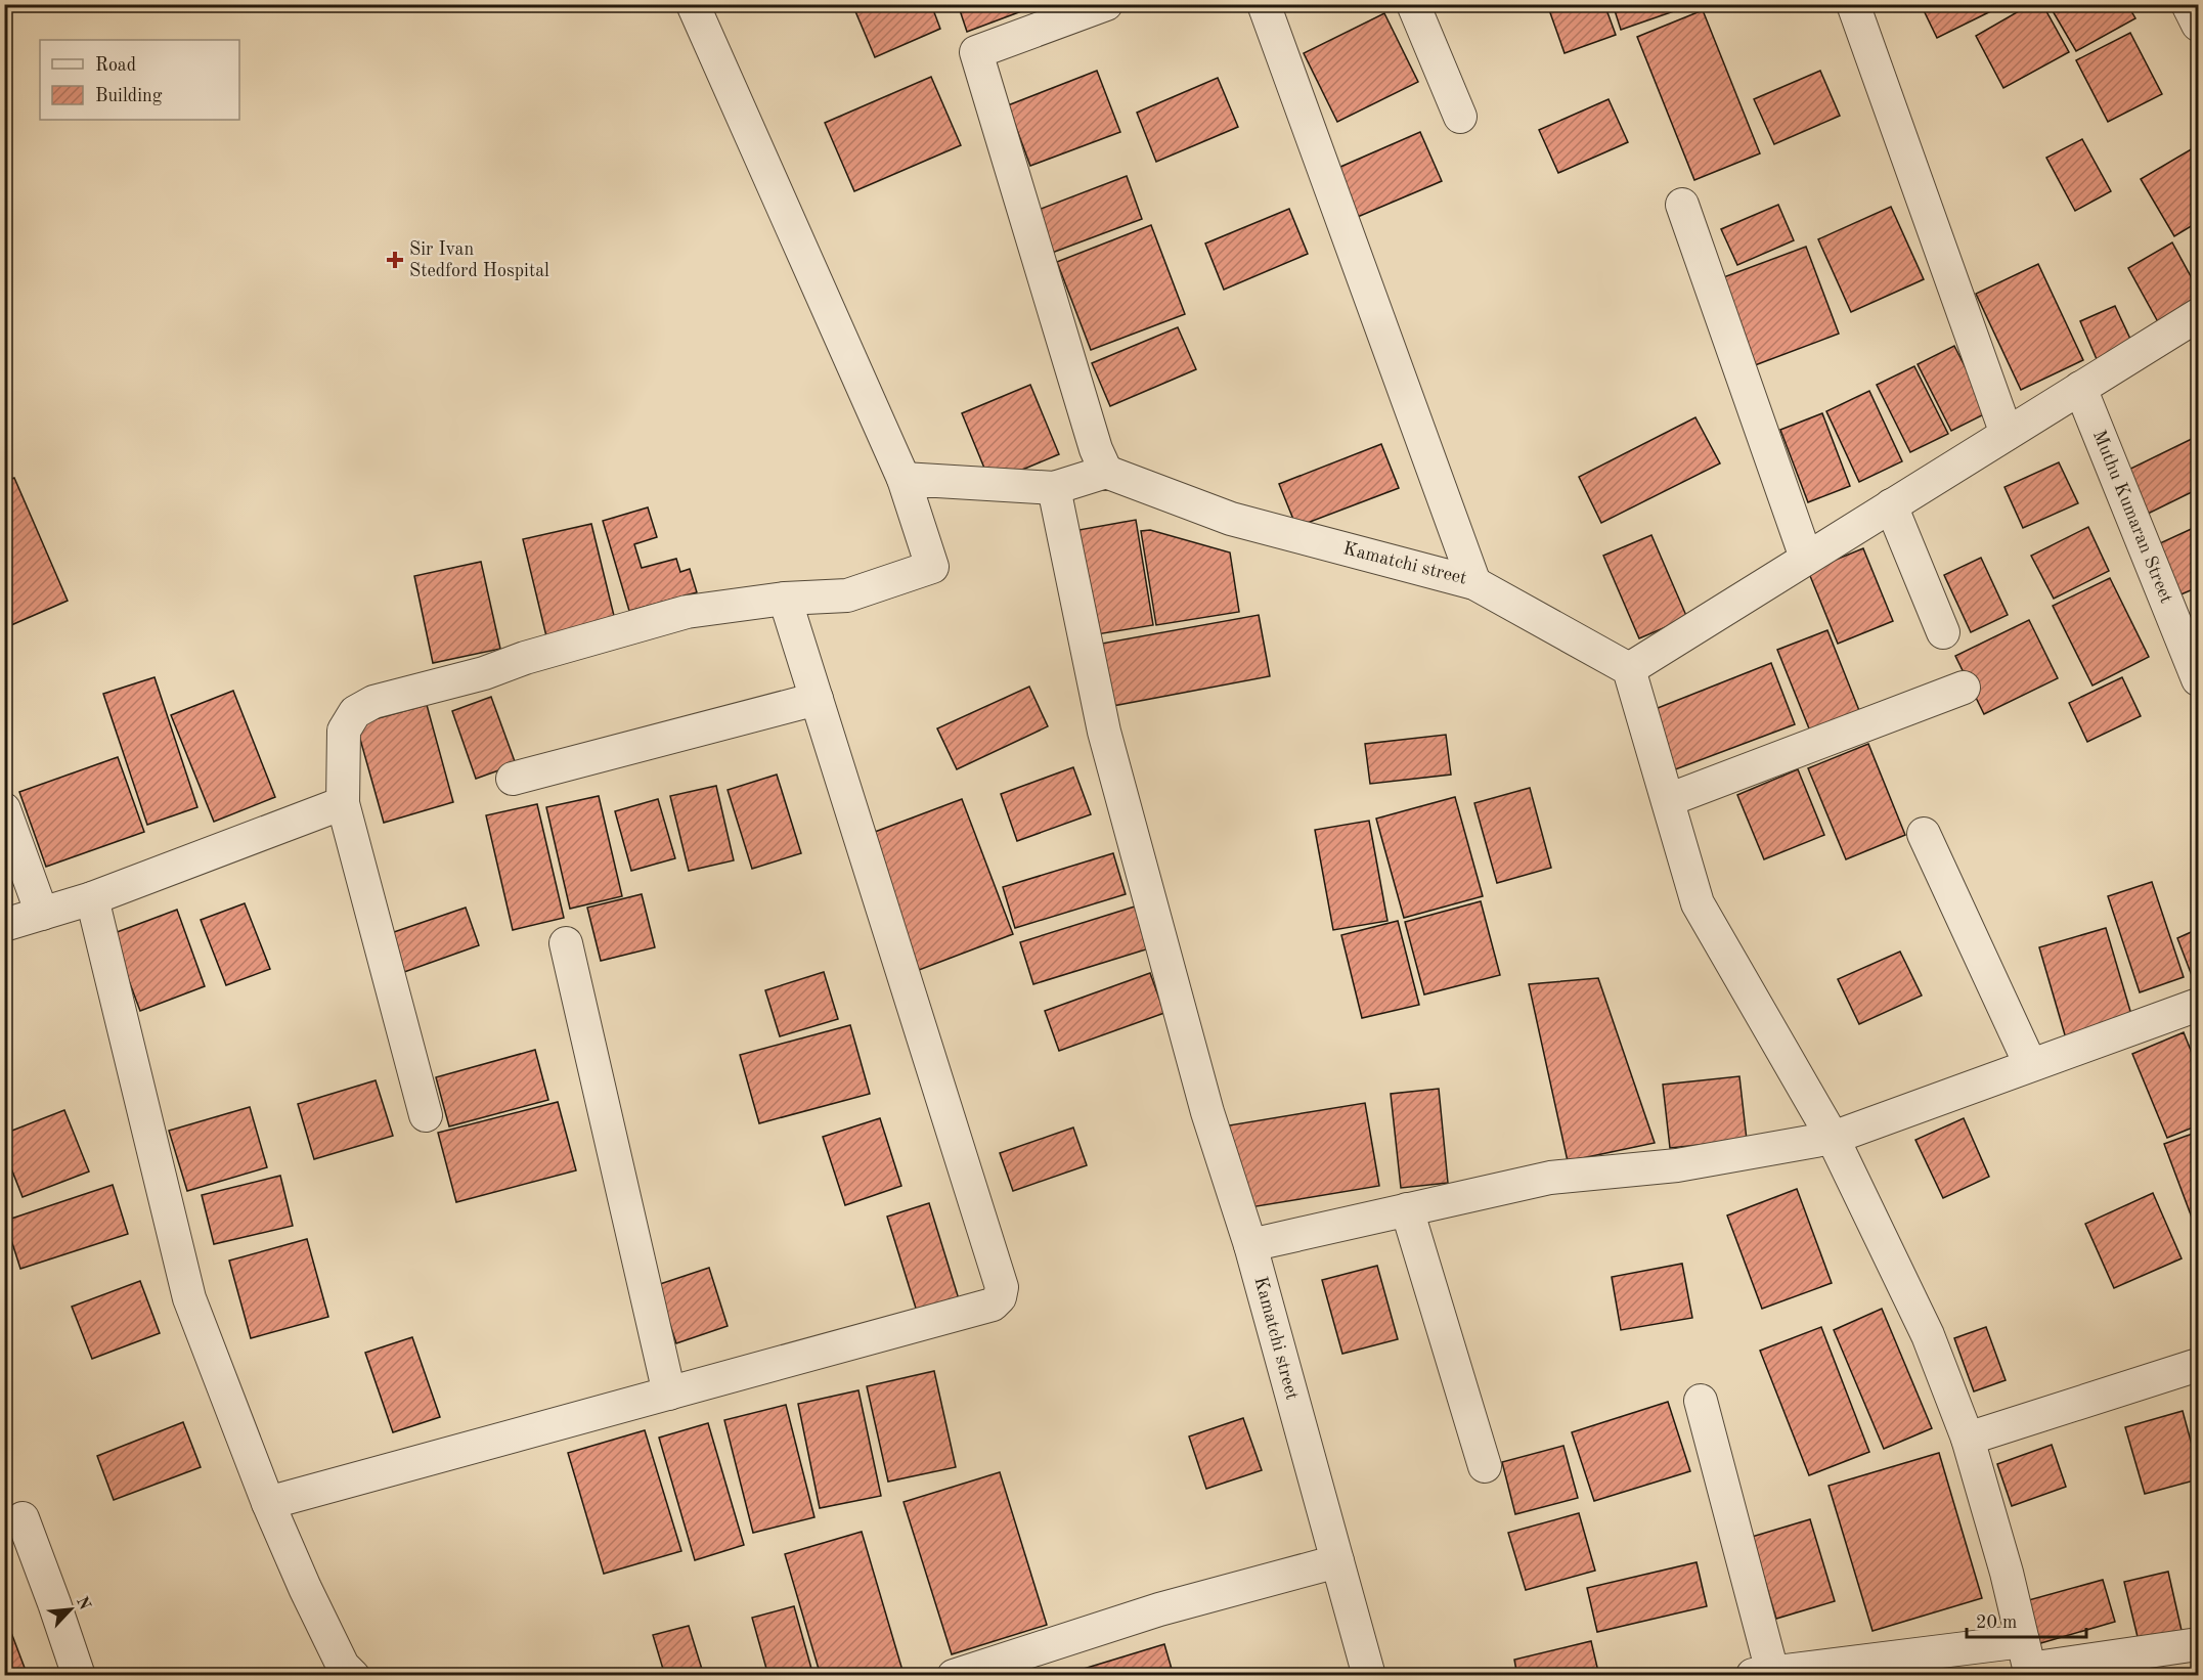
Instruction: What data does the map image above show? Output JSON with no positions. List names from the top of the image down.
{
  "streets": {
    "street": ["Muthu Kumaran Street", "Kamatchi street"]
  },
  "places": {
    "health": ["Sir Ivan Stedford Hospital"]
  },
  "legend": ["Road", "Building"],
  "scale_bar": "20 m",
  "north": "top right"
}
